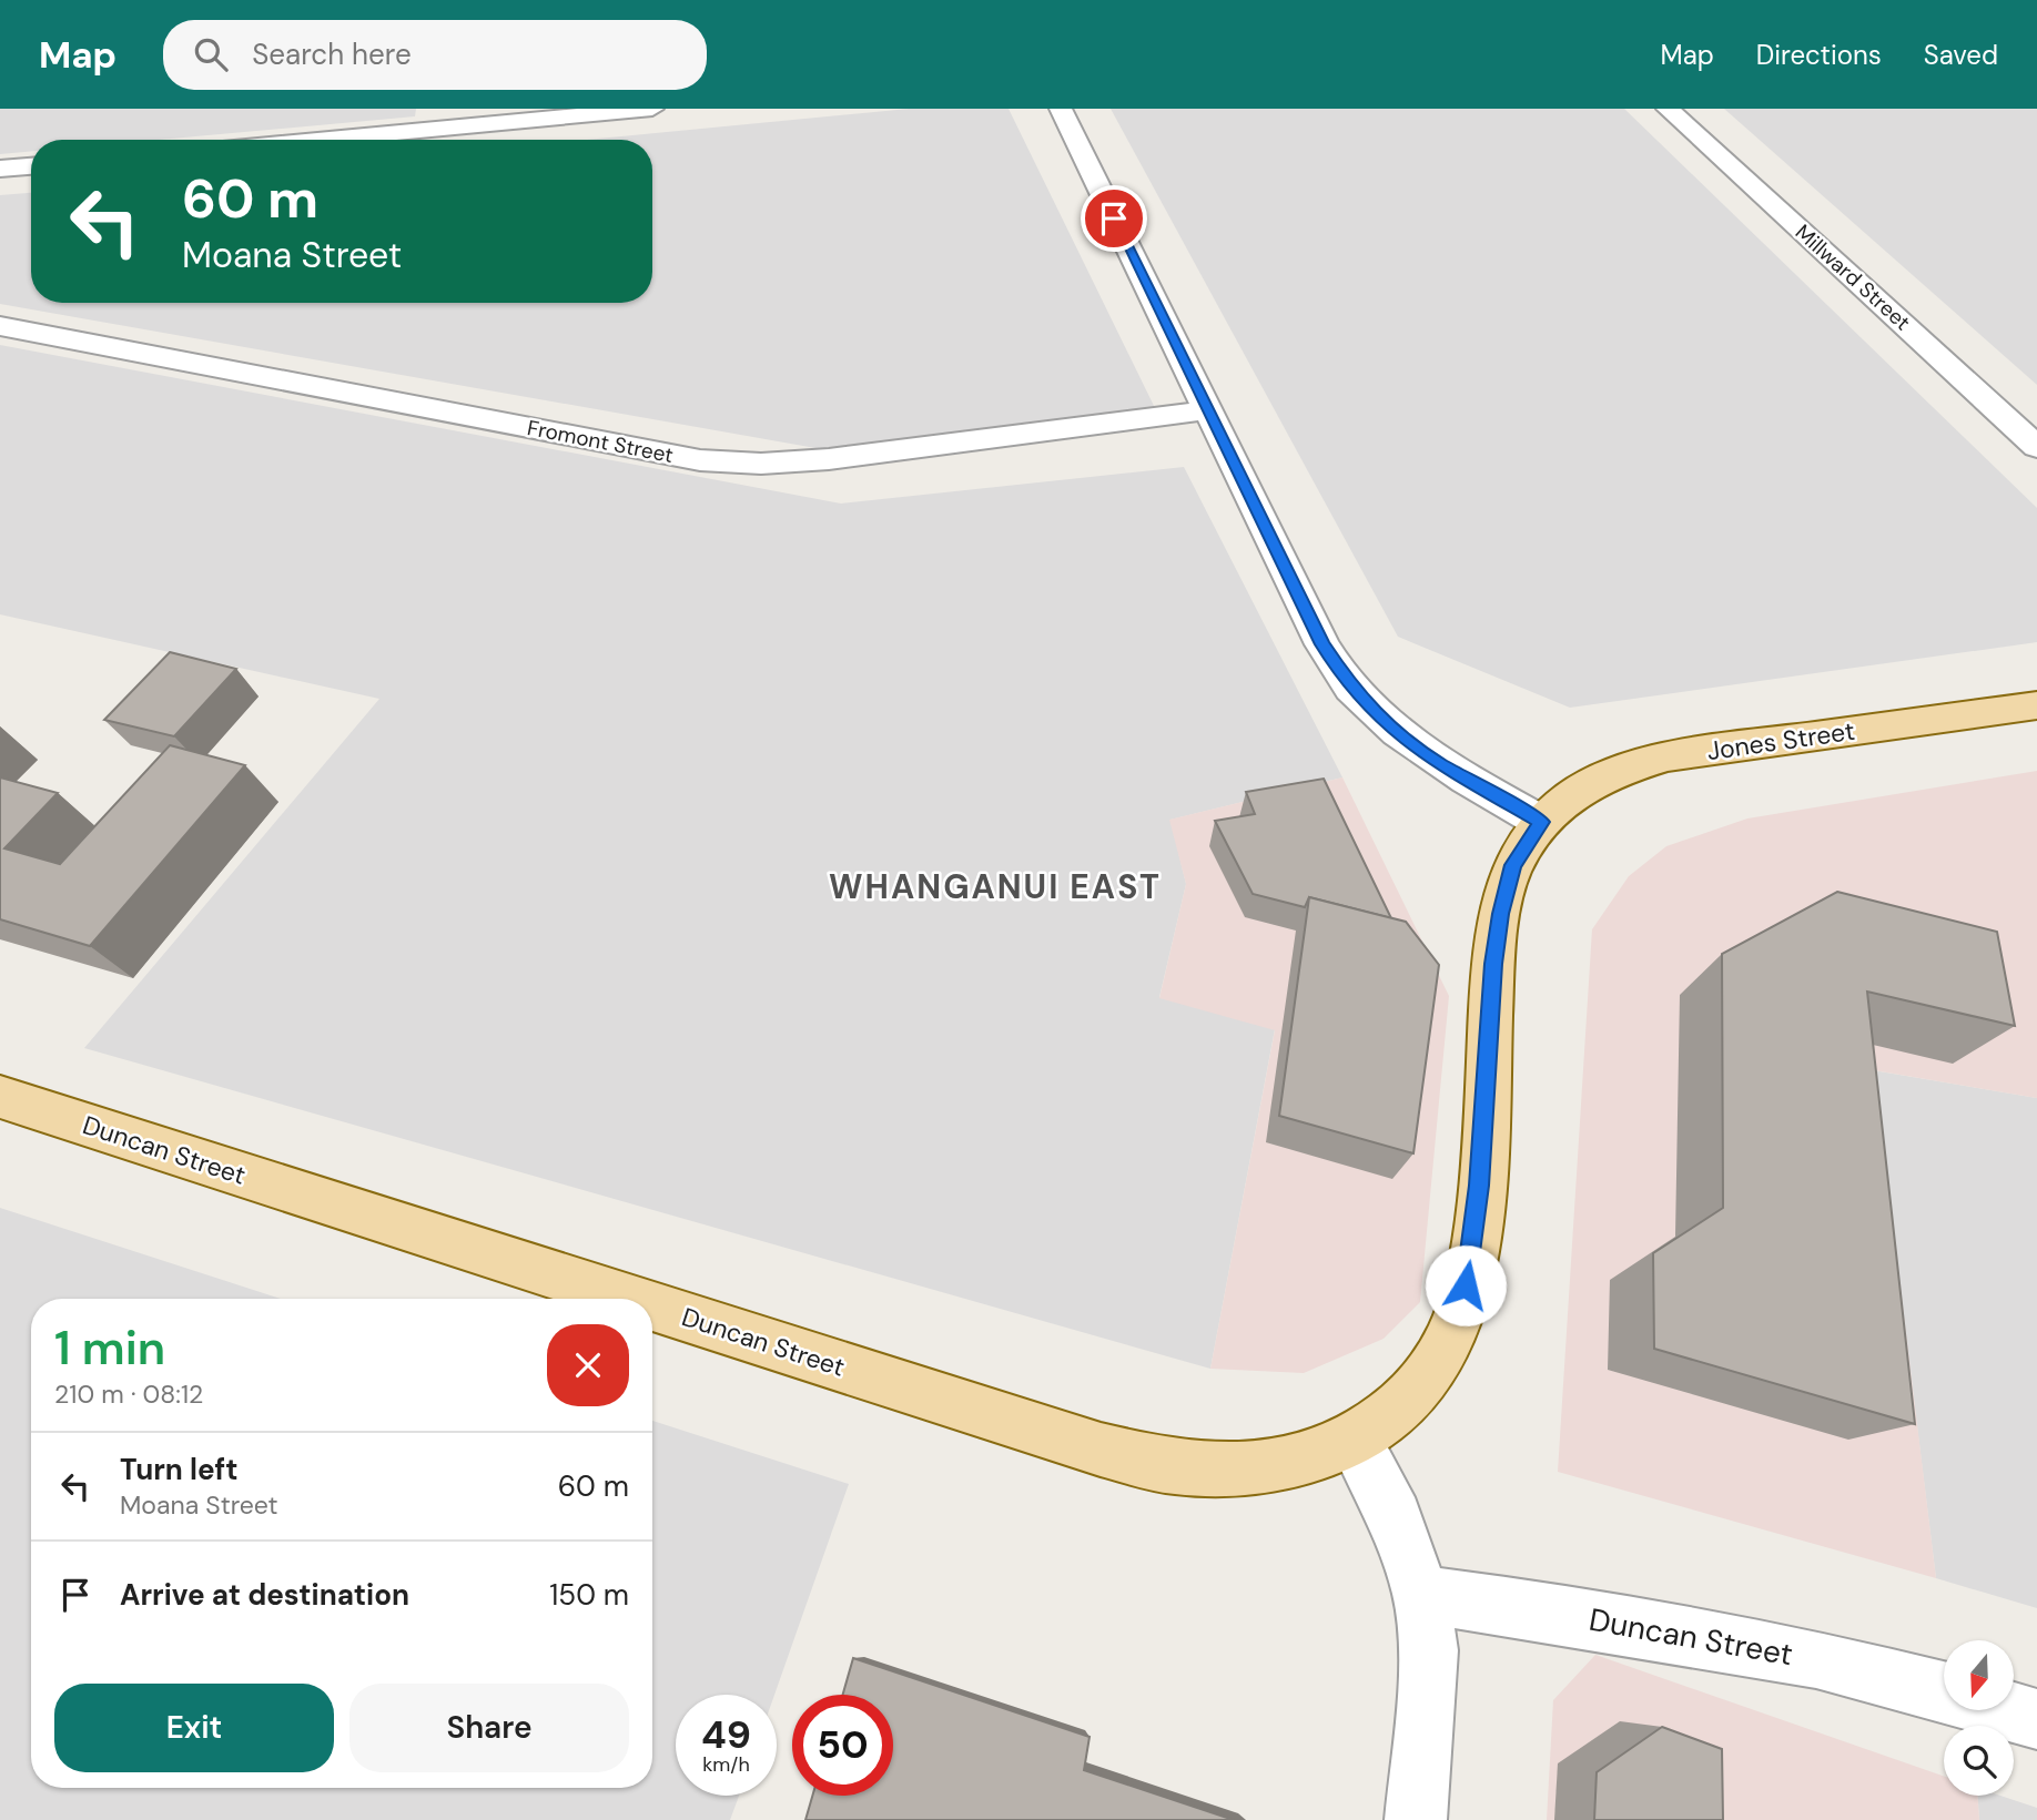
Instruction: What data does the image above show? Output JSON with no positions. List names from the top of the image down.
{
  "streets": {
    "main road": ["Jones Street", "Duncan Street"],
    "street": ["Millward Street", "Fromont Street"]
  },
  "crossings": [
    ["Jones Street", "Duncan Street"]
  ],
  "districts": ["WHANGANUI EAST"],
  "north": "bottom",
  "page": {
    "header": "Map",
    "search": "Search here",
    "nav": ["Map", "Directions", "Saved"],
    "turn": ["60 m", "Moana Street"],
    "heading": ["1 min", "210 m · 08:12"],
    "list": [
      {
        "name": "Turn left",
        "note": "Moana Street",
        "value": "60 m"
      },
      {
        "name": "Arrive at destination",
        "value": "150 m"
      }
    ],
    "buttons": ["Exit", "Share"],
    "speed": "49 km/h",
    "limit": "50"
  }
}
